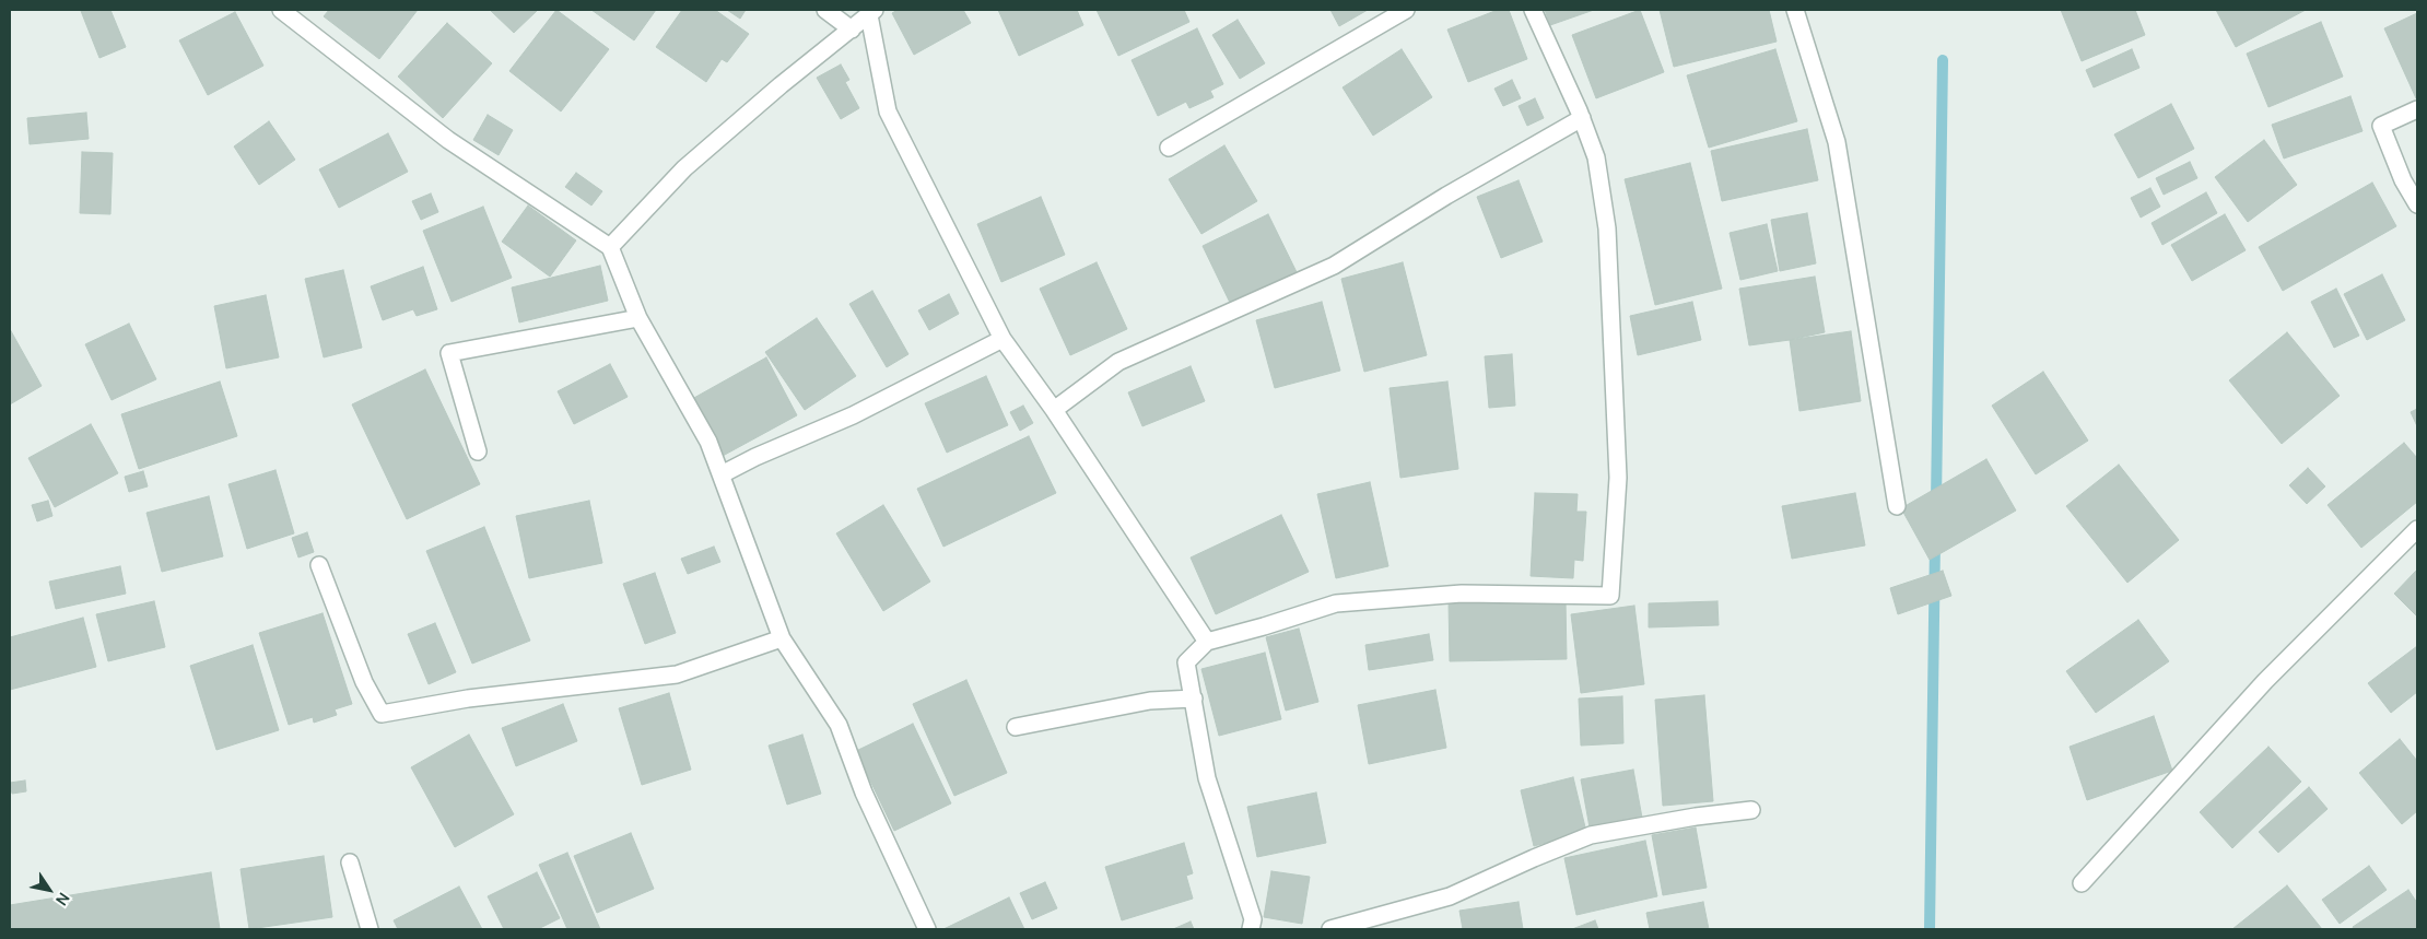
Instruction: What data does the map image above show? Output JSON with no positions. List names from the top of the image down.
{
  "north": "bottom right"
}
